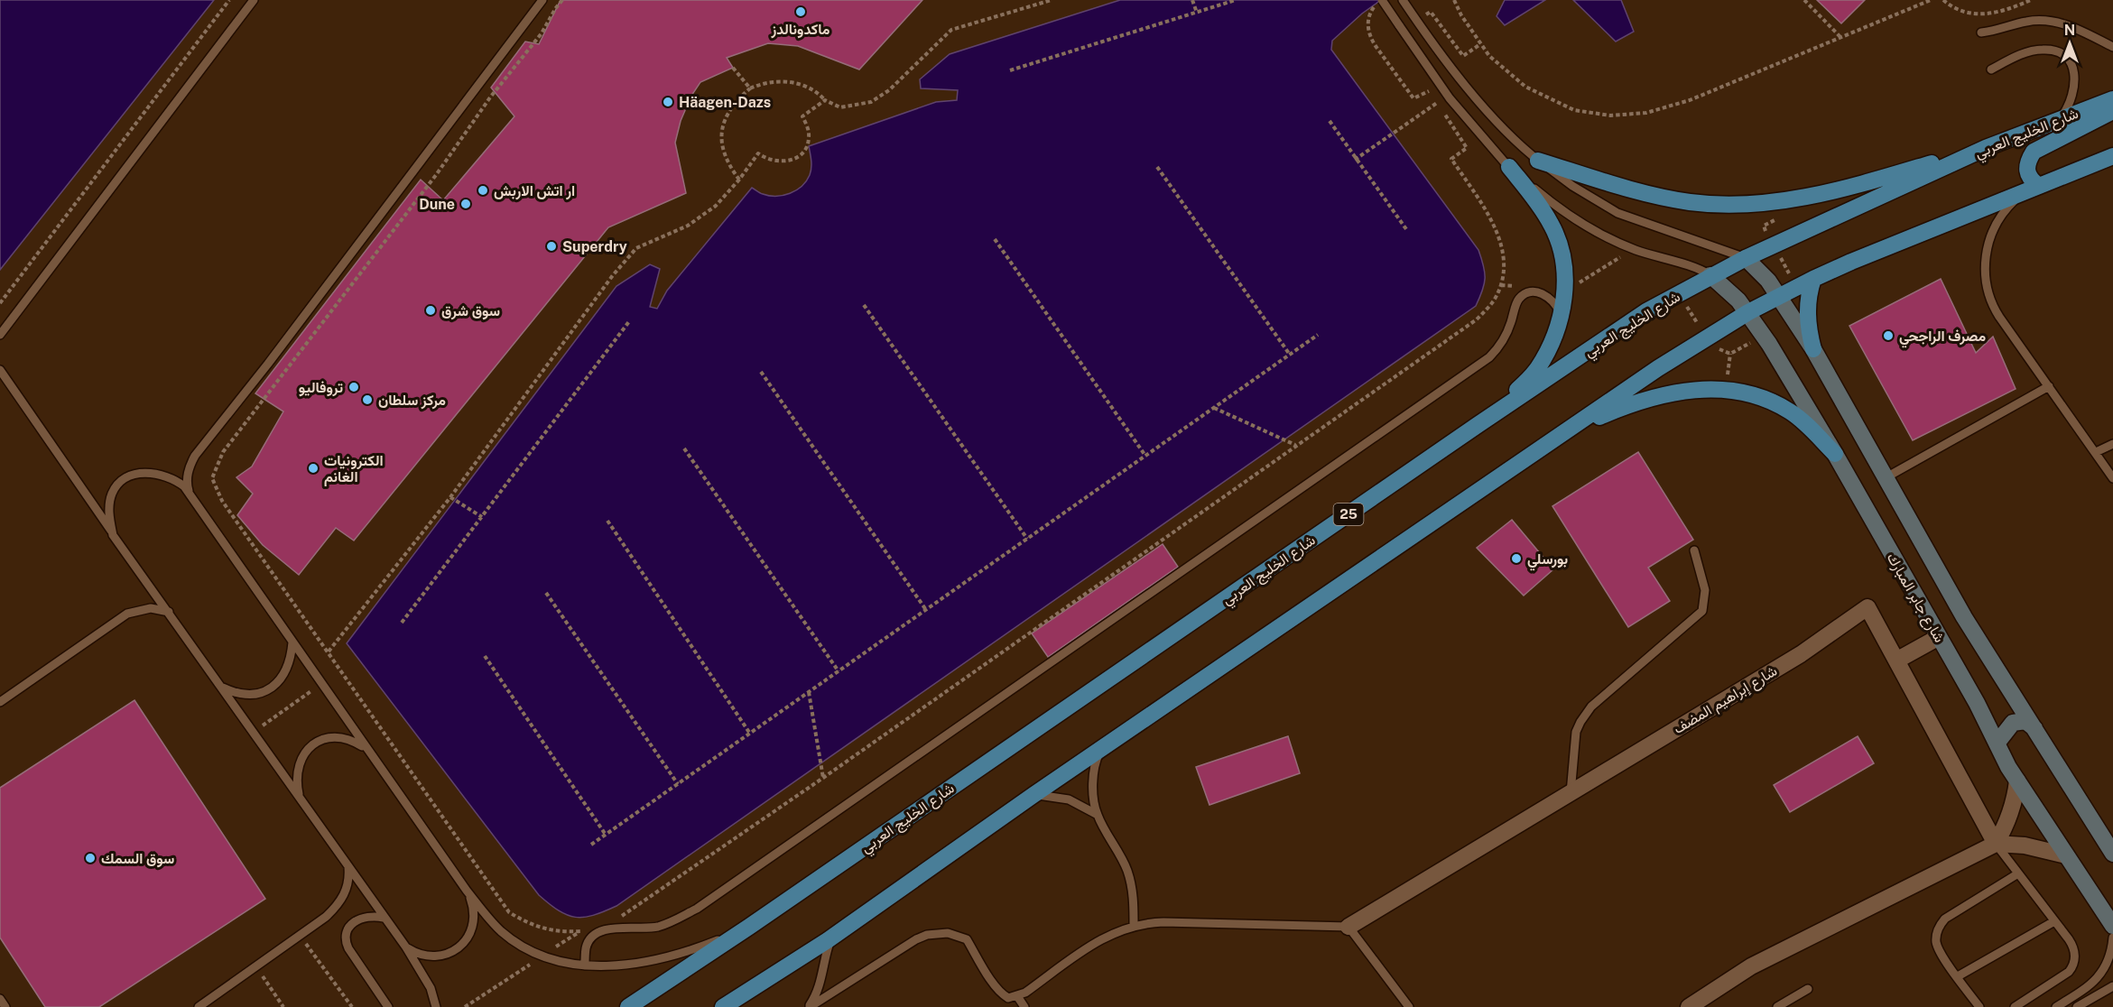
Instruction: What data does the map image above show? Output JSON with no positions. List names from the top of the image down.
{
  "streets": {
    "main road": ["شارع الخليج العربي", "25", "شارع جابر المبارك"],
    "street": ["شارع إبراهيم المضف"]
  },
  "crossings": [
    ["شارع الخليج العربي", "شارع جابر المبارك"]
  ],
  "places": [
    "ماكدونالدز",
    "Häagen-Dazs",
    "ار اتش الاربش",
    "Dune",
    "Superdry",
    "سوق شرق",
    "مصرف الراجحي",
    "تروفاليو",
    "مركز سلطان",
    "الكترونيات الغانم",
    "بورسلي",
    "سوق السمك"
  ],
  "north": "top"
}
